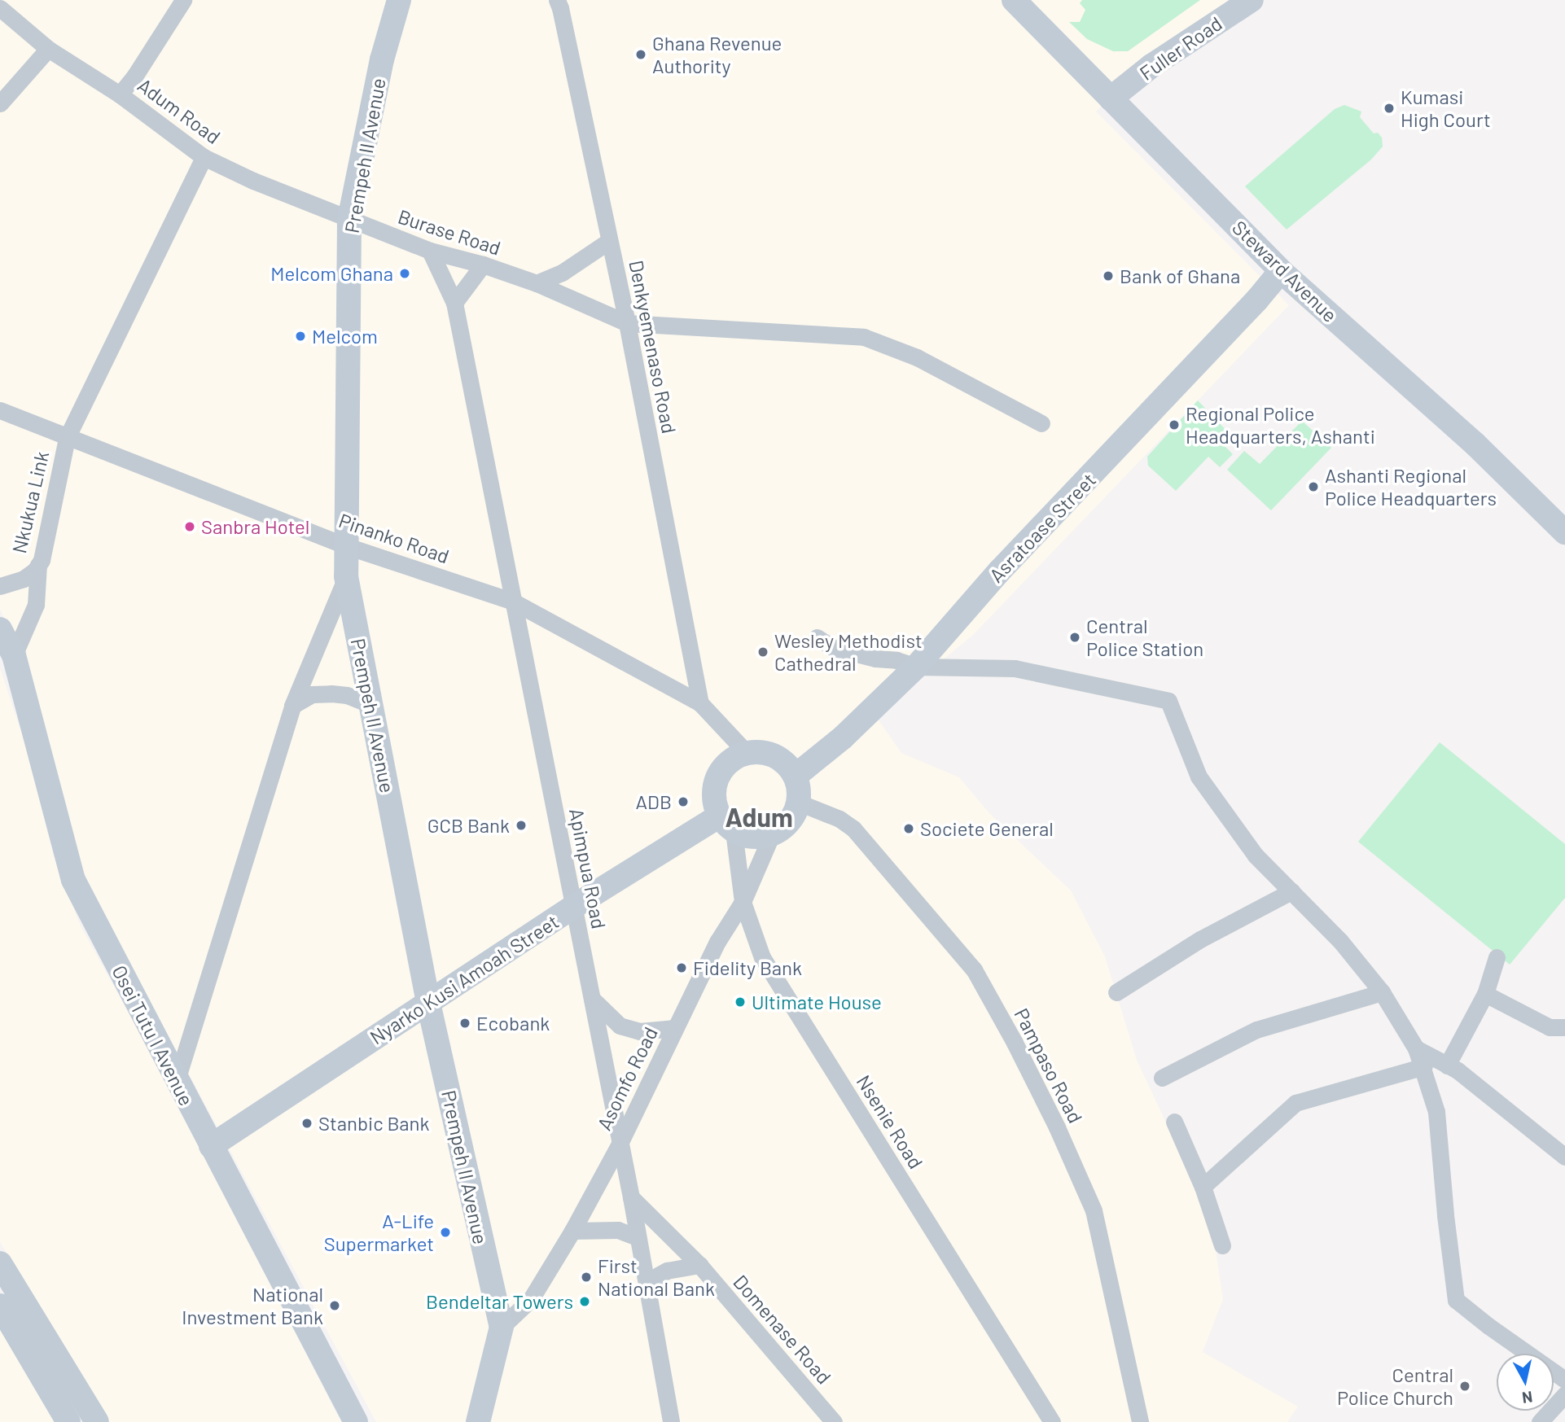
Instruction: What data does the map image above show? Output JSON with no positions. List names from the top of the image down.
{
  "streets": {
    "street": [
      "Fuller Road",
      "Adum Road",
      "Prempeh II Avenue",
      "Burase Road",
      "Steward Avenue",
      "Denkyemenaso Road",
      "Nkukua Link",
      "Asratoase Street",
      "Pinanko Road",
      "Apimpua Road",
      "Nyarko Kusi Amoah Street",
      "Osei Tutu I Avenue",
      "Pampaso Road",
      "Asomfo Road",
      "Nsenie Road",
      "Domenase Road"
    ]
  },
  "crossings": [
    ["Fuller Road", "Steward Avenue"],
    ["Adum Road", "Prempeh II Avenue"],
    ["Adum Road", "Burase Road"],
    ["Adum Road", "Nkukua Link"],
    ["Prempeh II Avenue", "Burase Road"],
    ["Prempeh II Avenue", "Pinanko Road"],
    ["Prempeh II Avenue", "Nyarko Kusi Amoah Street"],
    ["Prempeh II Avenue", "Asomfo Road"],
    ["Burase Road", "Denkyemenaso Road"],
    ["Burase Road", "Apimpua Road"],
    ["Steward Avenue", "Asratoase Street"],
    ["Denkyemenaso Road", "Pinanko Road"],
    ["Nkukua Link", "Pinanko Road"],
    ["Asratoase Street", "Pinanko Road"],
    ["Asratoase Street", "Nyarko Kusi Amoah Street"],
    ["Asratoase Street", "Pampaso Road"],
    ["Pinanko Road", "Apimpua Road"],
    ["Pinanko Road", "Nyarko Kusi Amoah Street"],
    ["Pinanko Road", "Pampaso Road"],
    ["Apimpua Road", "Nyarko Kusi Amoah Street"],
    ["Apimpua Road", "Asomfo Road"],
    ["Apimpua Road", "Domenase Road"],
    ["Nyarko Kusi Amoah Street", "Osei Tutu I Avenue"],
    ["Nyarko Kusi Amoah Street", "Pampaso Road"],
    ["Asomfo Road", "Nsenie Road"]
  ],
  "districts": ["Adum"],
  "places": [
    "Ghana Revenue Authority",
    "Kumasi High Court",
    "Melcom Ghana",
    "Bank of Ghana",
    "Melcom",
    "Regional Police Headquarters, Ashanti",
    "Ashanti Regional Police Headquarters",
    "Sanbra Hotel",
    "Central Police Station",
    "Wesley Methodist Cathedral",
    "ADB",
    "GCB Bank",
    "Societe General",
    "Fidelity Bank",
    "Ultimate House",
    "Ecobank",
    "Stanbic Bank",
    "A-Life Supermarket",
    "First National Bank",
    "Bendeltar Towers",
    "National Investment Bank",
    "Central Police Church"
  ],
  "north": "bottom"
}
